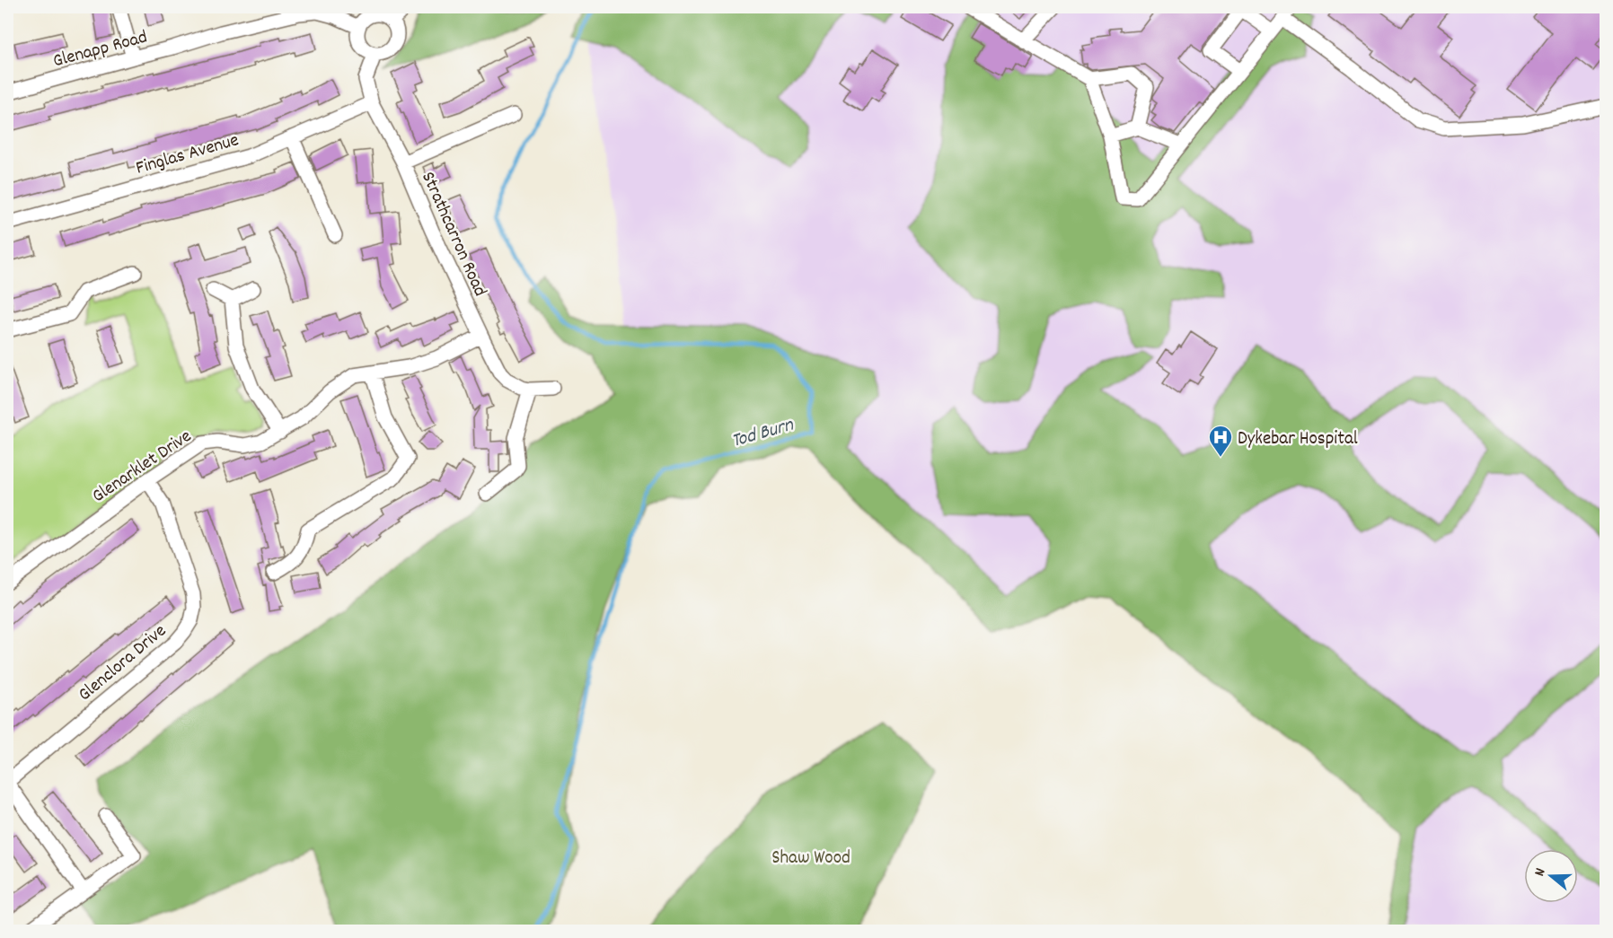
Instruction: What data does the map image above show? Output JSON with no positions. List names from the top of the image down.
{
  "streets": {
    "street": [
      "Glenapp Road",
      "Finglas Avenue",
      "Strathcarron Road",
      "Glenarklet Drive",
      "Glenclora Drive"
    ]
  },
  "crossings": [
    ["Glenapp Road", "Strathcarron Road"],
    ["Finglas Avenue", "Strathcarron Road"],
    ["Strathcarron Road", "Glenarklet Drive"],
    ["Glenarklet Drive", "Glenclora Drive"]
  ],
  "water": ["Tod Burn"],
  "parks": ["Shaw Wood"],
  "places": {
    "hospital": ["Dykebar Hospital"]
  },
  "north": "left"
}
